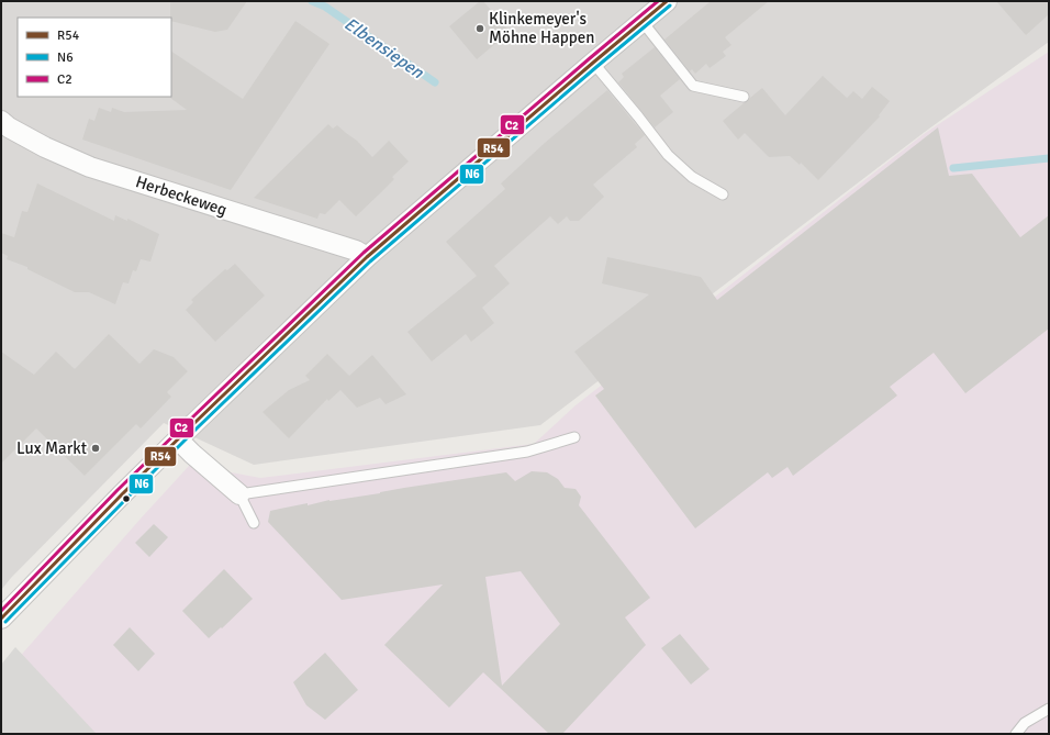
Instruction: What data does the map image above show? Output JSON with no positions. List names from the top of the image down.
{
  "streets": {
    "street": ["Herbeckeweg"]
  },
  "water": ["Elbensiepen"],
  "places": ["Klinkemeyer's Möhne Happen", "Lux Markt"],
  "lines": ["transit line R54", "transit line C2", "transit line N6"],
  "legend": ["R54", "N6", "C2"]
}
